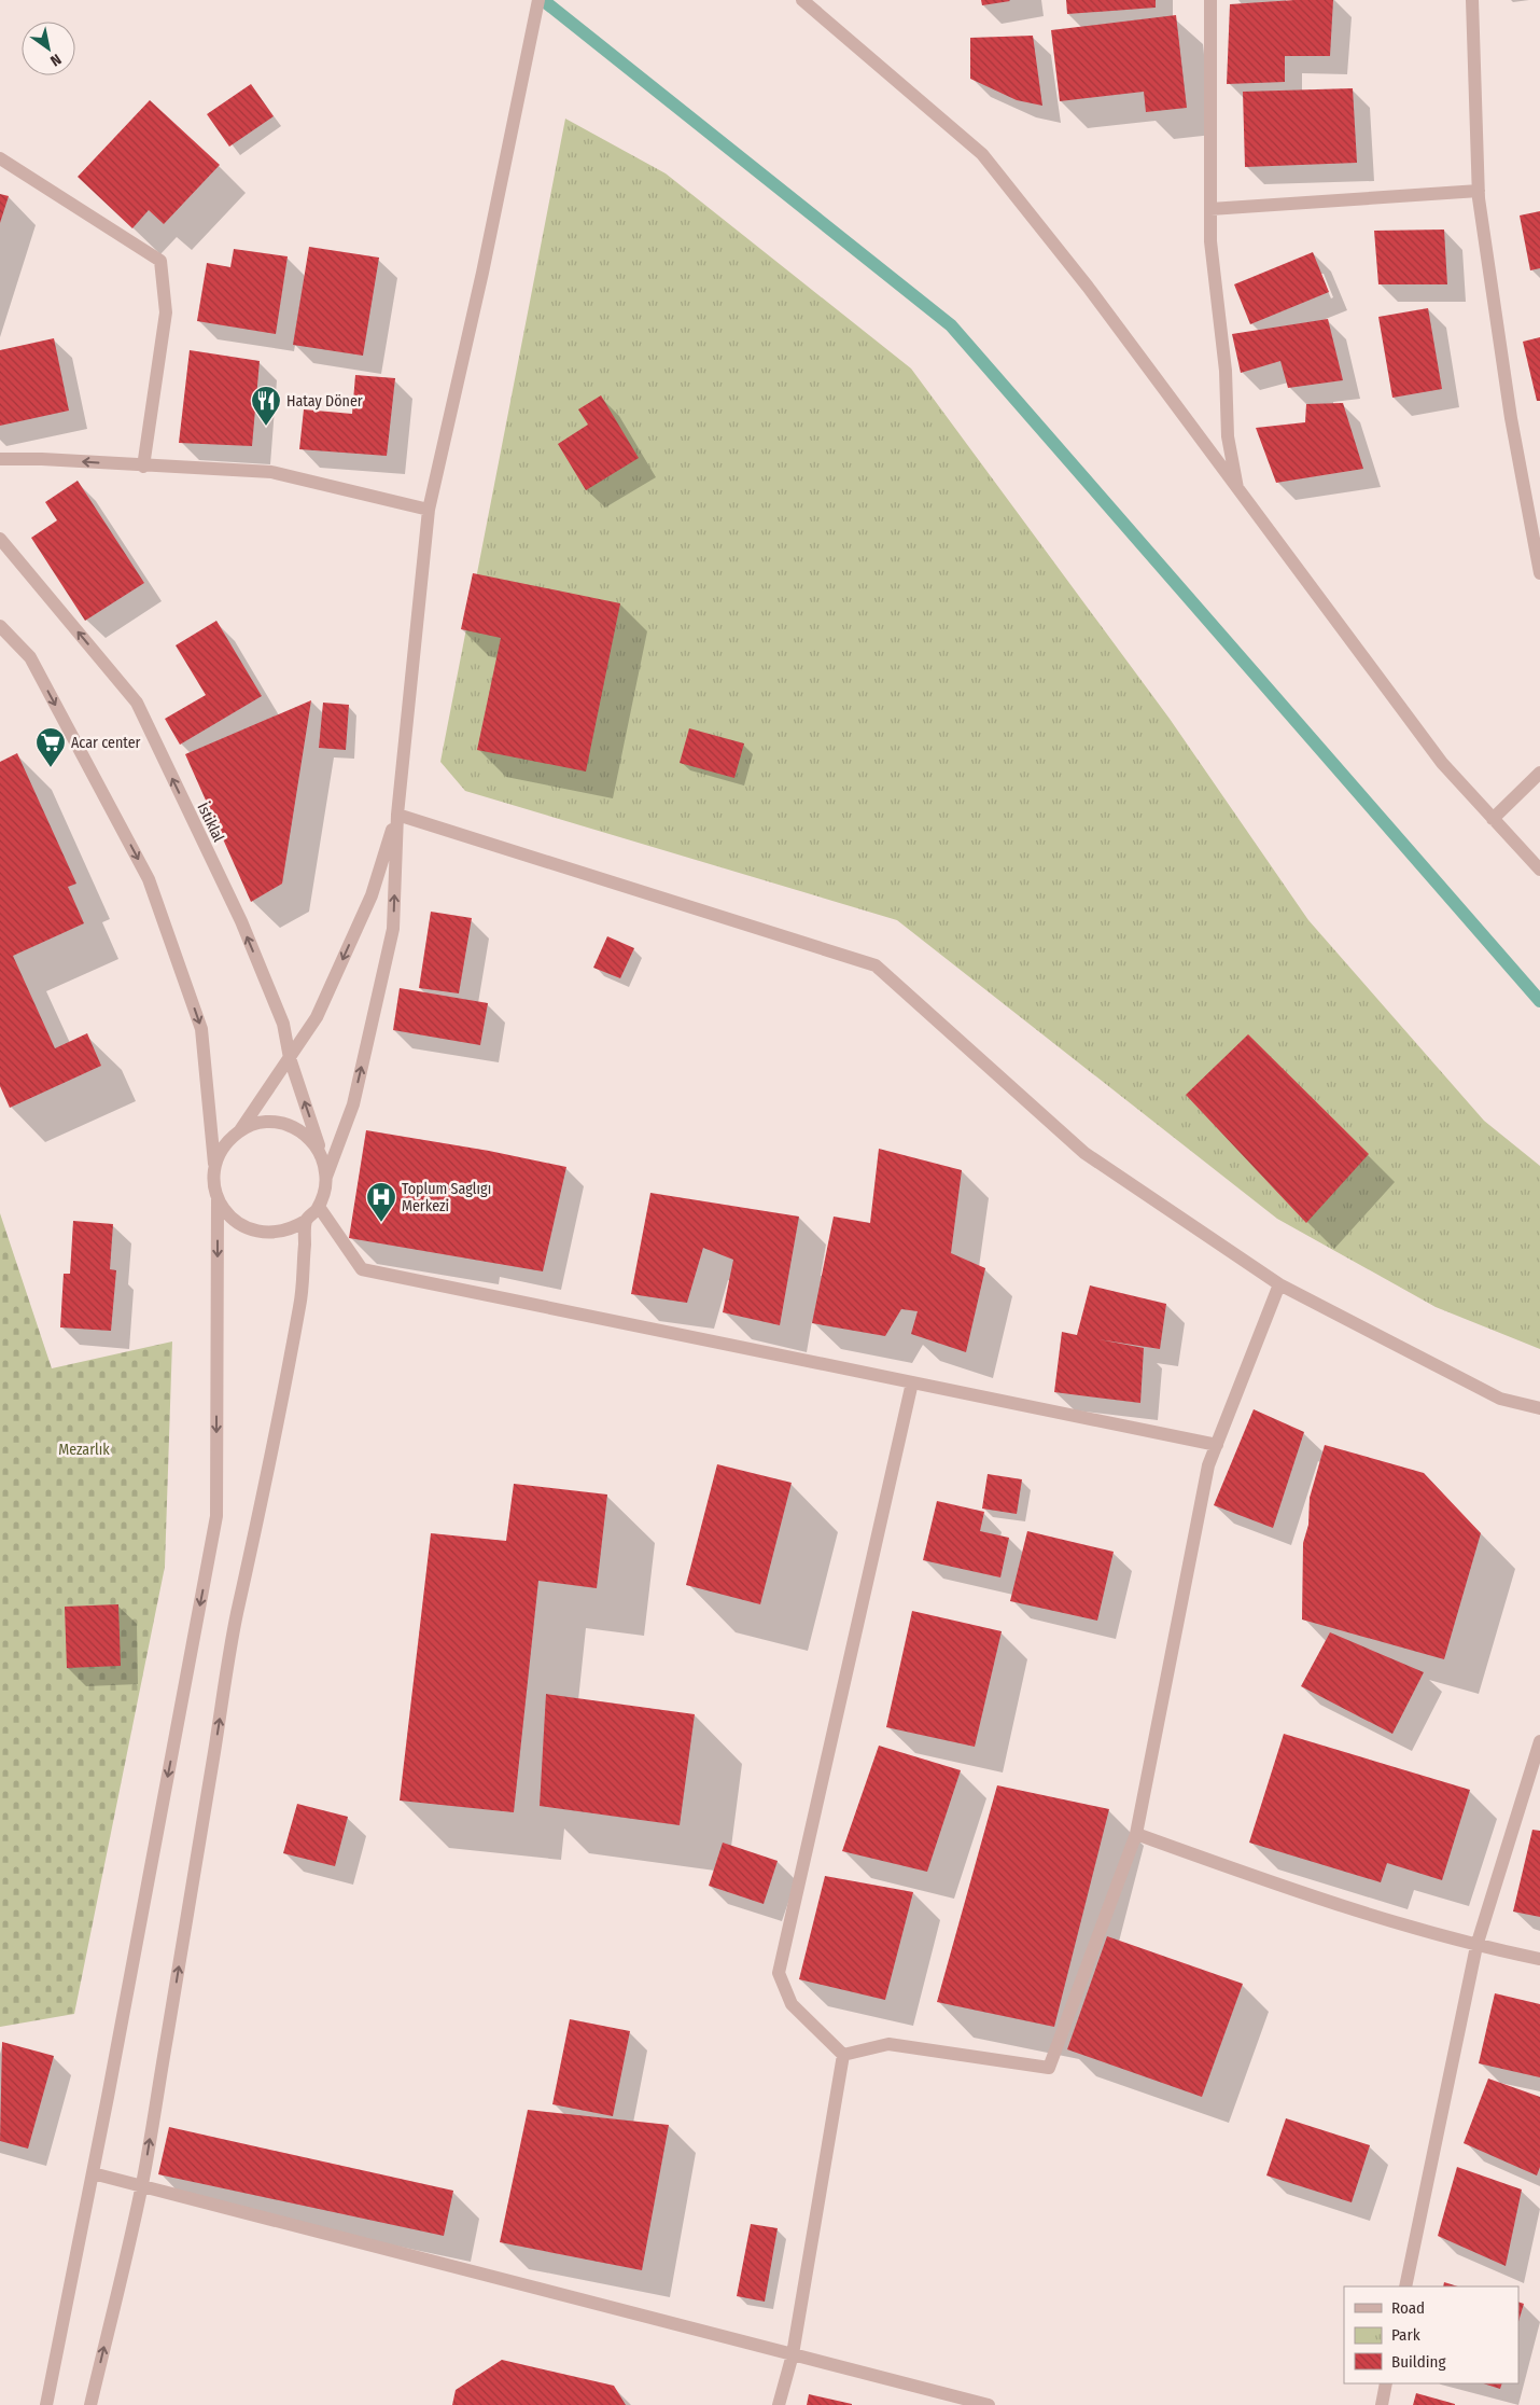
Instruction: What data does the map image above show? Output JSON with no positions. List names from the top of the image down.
{
  "streets": {
    "street": ["İstiklal"]
  },
  "parks": ["Mezarlık"],
  "places": {
    "restaurant": ["Hatay Döner"],
    "supermarket": ["Acar center"],
    "hospital": ["Toplum Saglıgı Merkezi"]
  },
  "legend": ["Road", "Park", "Building"],
  "north": "bottom right"
}
